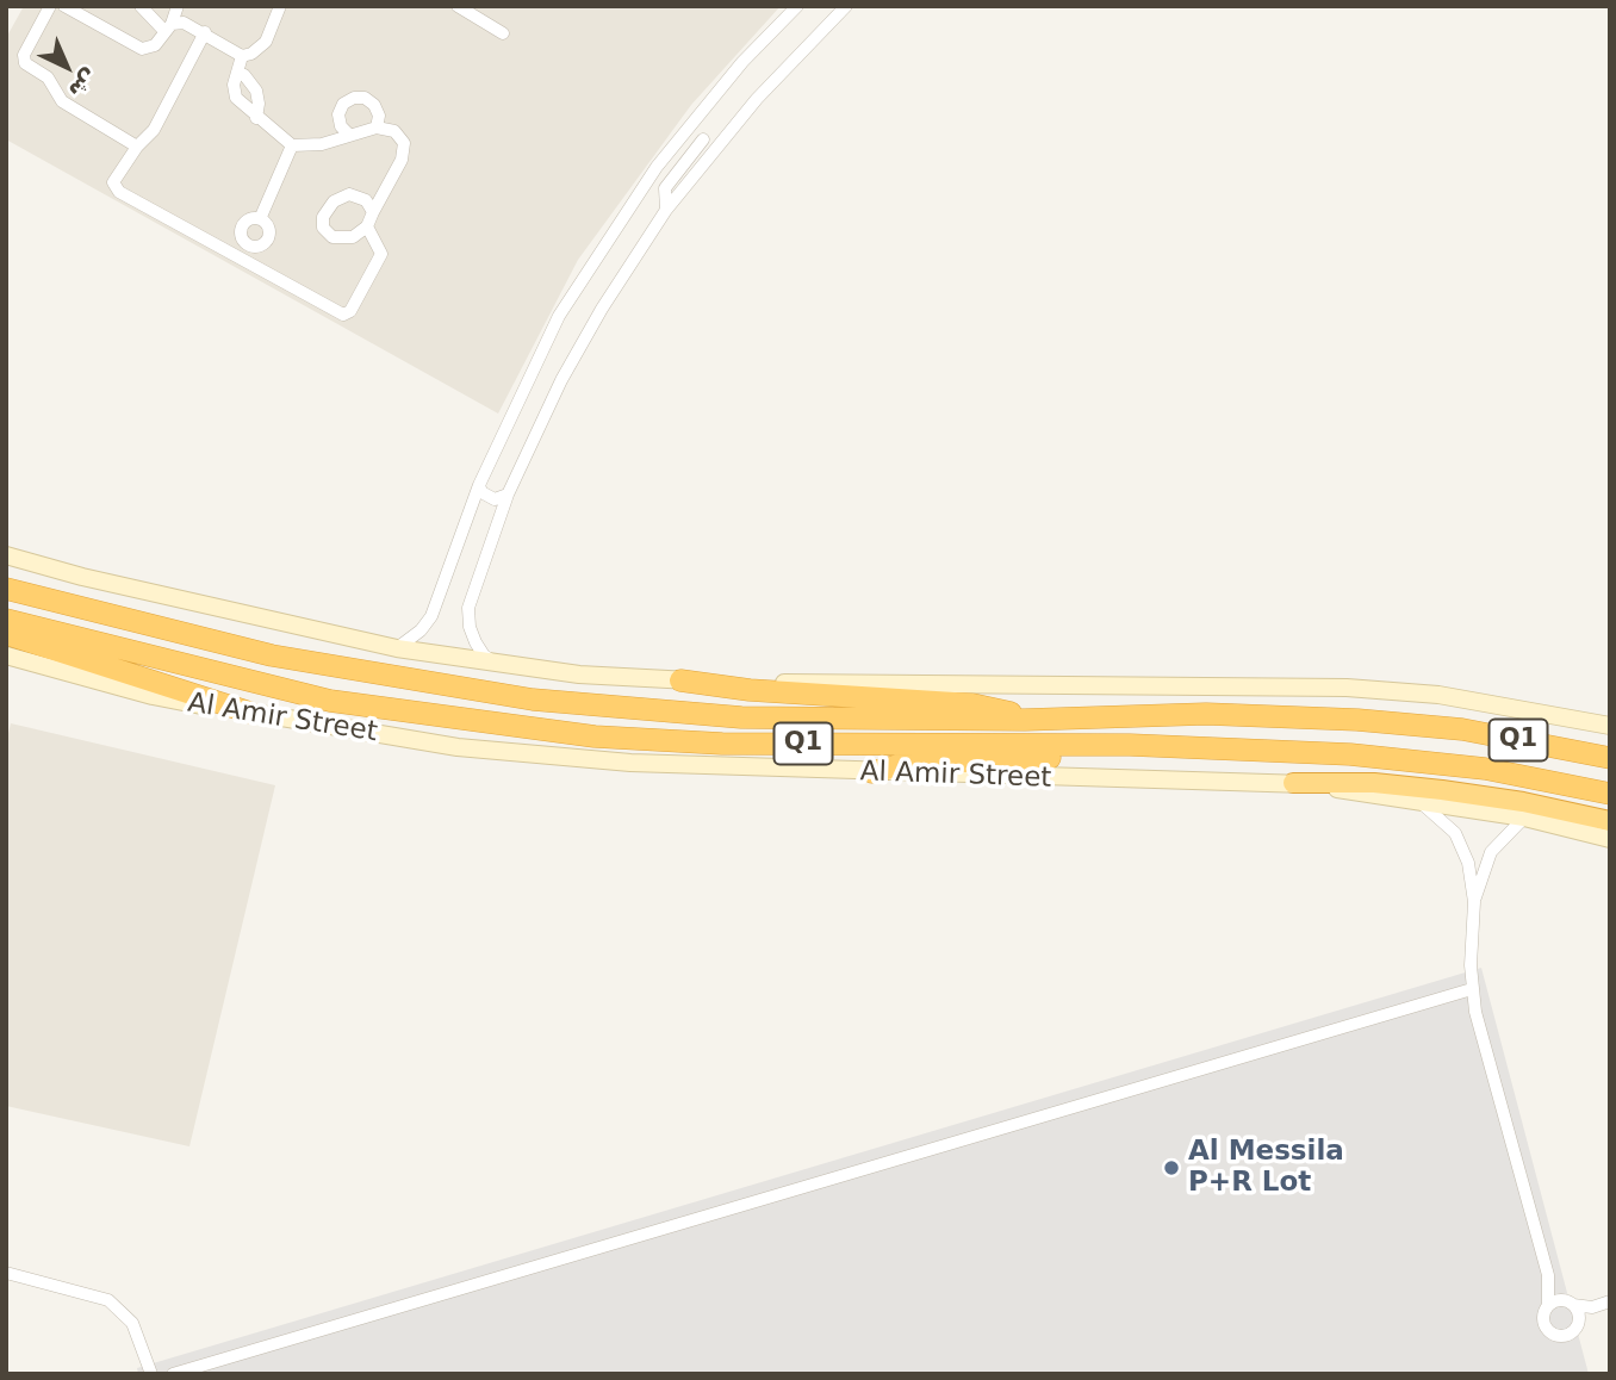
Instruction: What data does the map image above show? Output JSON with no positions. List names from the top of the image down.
{
  "streets": {
    "highway": ["Al Amir Street", "Q1"]
  },
  "places": ["Al Messila P+R Lot"],
  "north": "bottom right"
}
